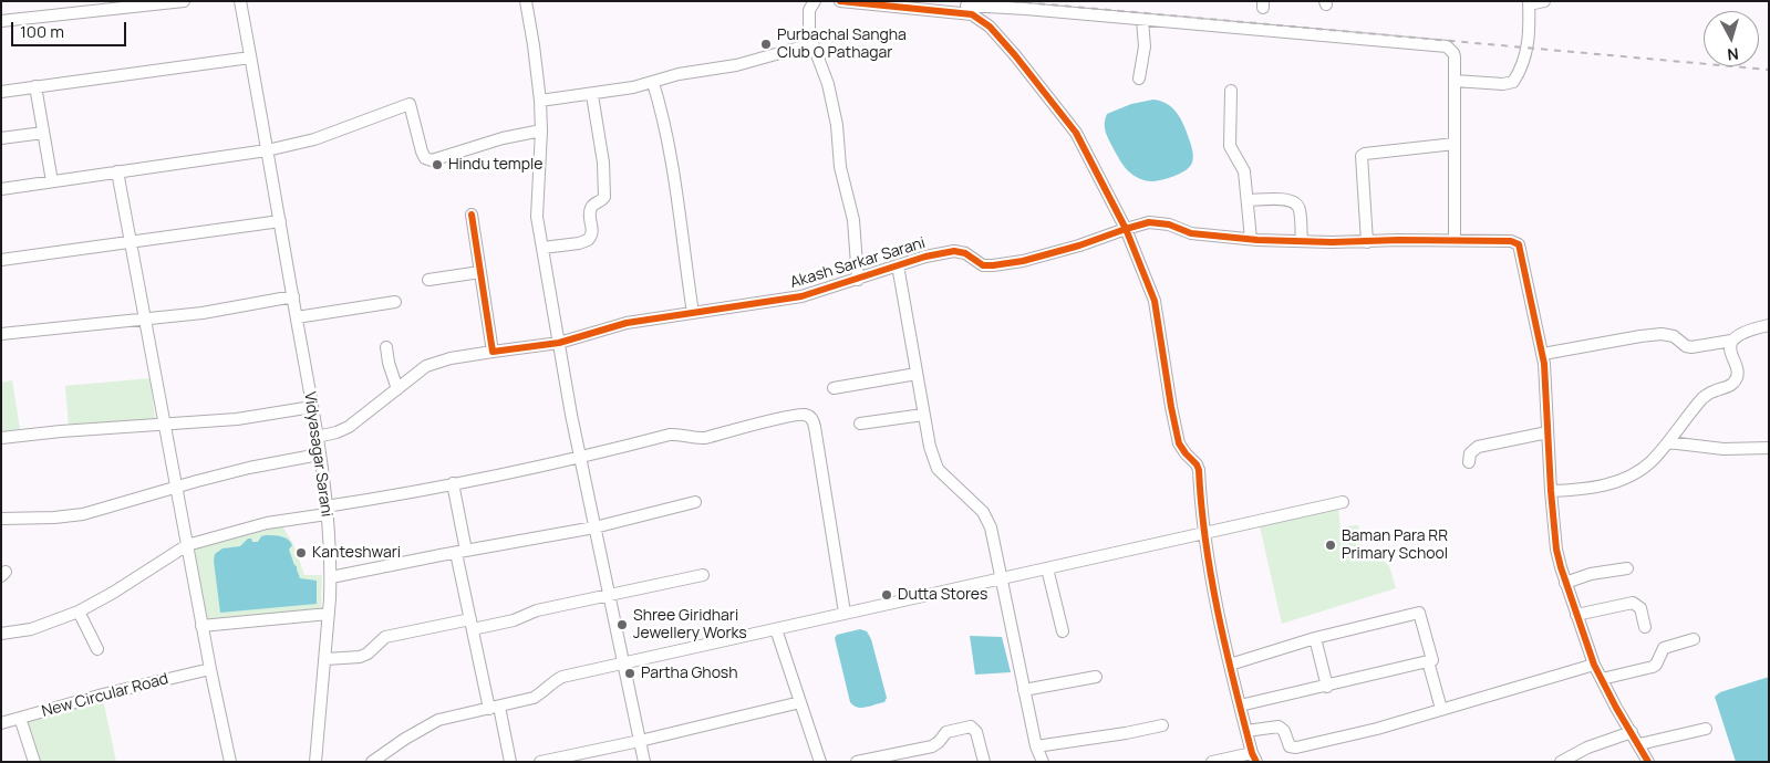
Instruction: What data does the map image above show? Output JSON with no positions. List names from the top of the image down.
{
  "streets": {
    "street": ["Akash Sarkar Sarani", "Vidyasagar Sarani", "New Circular Road"]
  },
  "crossings": [
    ["Akash Sarkar Sarani", "Vidyasagar Sarani"]
  ],
  "places": [
    "Purbachal Sangha Club O Pathagar",
    "Hindu temple",
    "Baman Para RR Primary School",
    "Kanteshwari",
    "Dutta Stores",
    "Shree Giridhari Jewellery Works",
    "Partha Ghosh"
  ],
  "scale_bar": "100 m",
  "north": "bottom"
}
